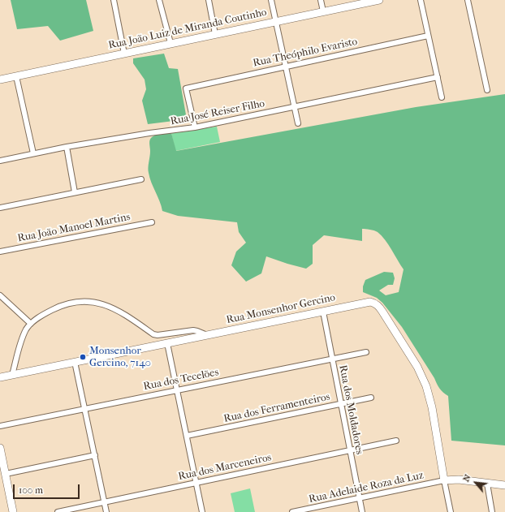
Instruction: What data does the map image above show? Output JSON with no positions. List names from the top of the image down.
{
  "streets": {
    "main road": ["Rua João Luiz de Miranda Coutinho", "Rua Monsenhor Gercino"],
    "street": [
      "Rua Theóphilo Evaristo",
      "Rua José Reiser Filho",
      "Rua João Manoel Martins",
      "Rua dos Tecelões",
      "Rua dos Ferramenteiros",
      "Rua dos Moldadores",
      "Rua dos Marceneiros",
      "Rua Adelaide Roza da Luz"
    ]
  },
  "crossings": [
    ["Rua Theóphilo Evaristo", "Rua José Reiser Filho"],
    ["Rua Monsenhor Gercino", "Rua dos Moldadores"],
    ["Rua Monsenhor Gercino", "Rua Adelaide Roza da Luz"],
    ["Rua dos Tecelões", "Rua dos Moldadores"],
    ["Rua dos Ferramenteiros", "Rua dos Moldadores"],
    ["Rua dos Moldadores", "Rua dos Marceneiros"],
    ["Rua dos Moldadores", "Rua Adelaide Roza da Luz"]
  ],
  "places": ["Monsenhor Gercino, 7140"],
  "scale_bar": "100 m",
  "north": "top left"
}
